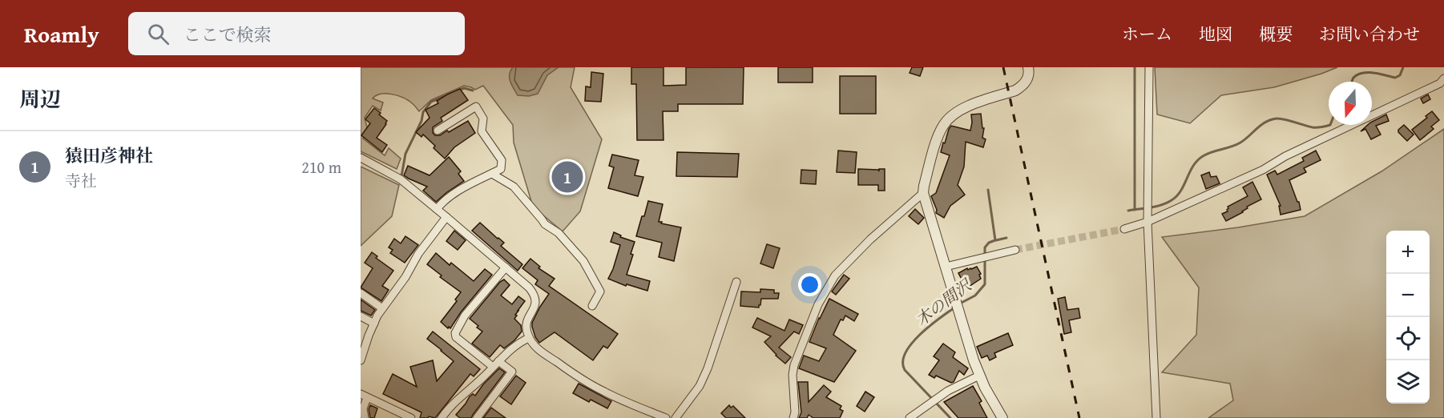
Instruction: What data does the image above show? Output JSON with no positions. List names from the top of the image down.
{
  "water": ["木の間沢"],
  "north": "bottom",
  "page": {
    "header": "Roamly",
    "search": "ここで検索",
    "nav": [
      "ホーム",
      "地図",
      "概要",
      "お問い合わせ"
    ],
    "heading": "周辺",
    "list": [
      {
        "mark": "1",
        "name": "猿田彦神社",
        "note": "寺社",
        "value": "210 m"
      }
    ],
    "pins": "1",
    "map_buttons": ["+", "−"]
  }
}
